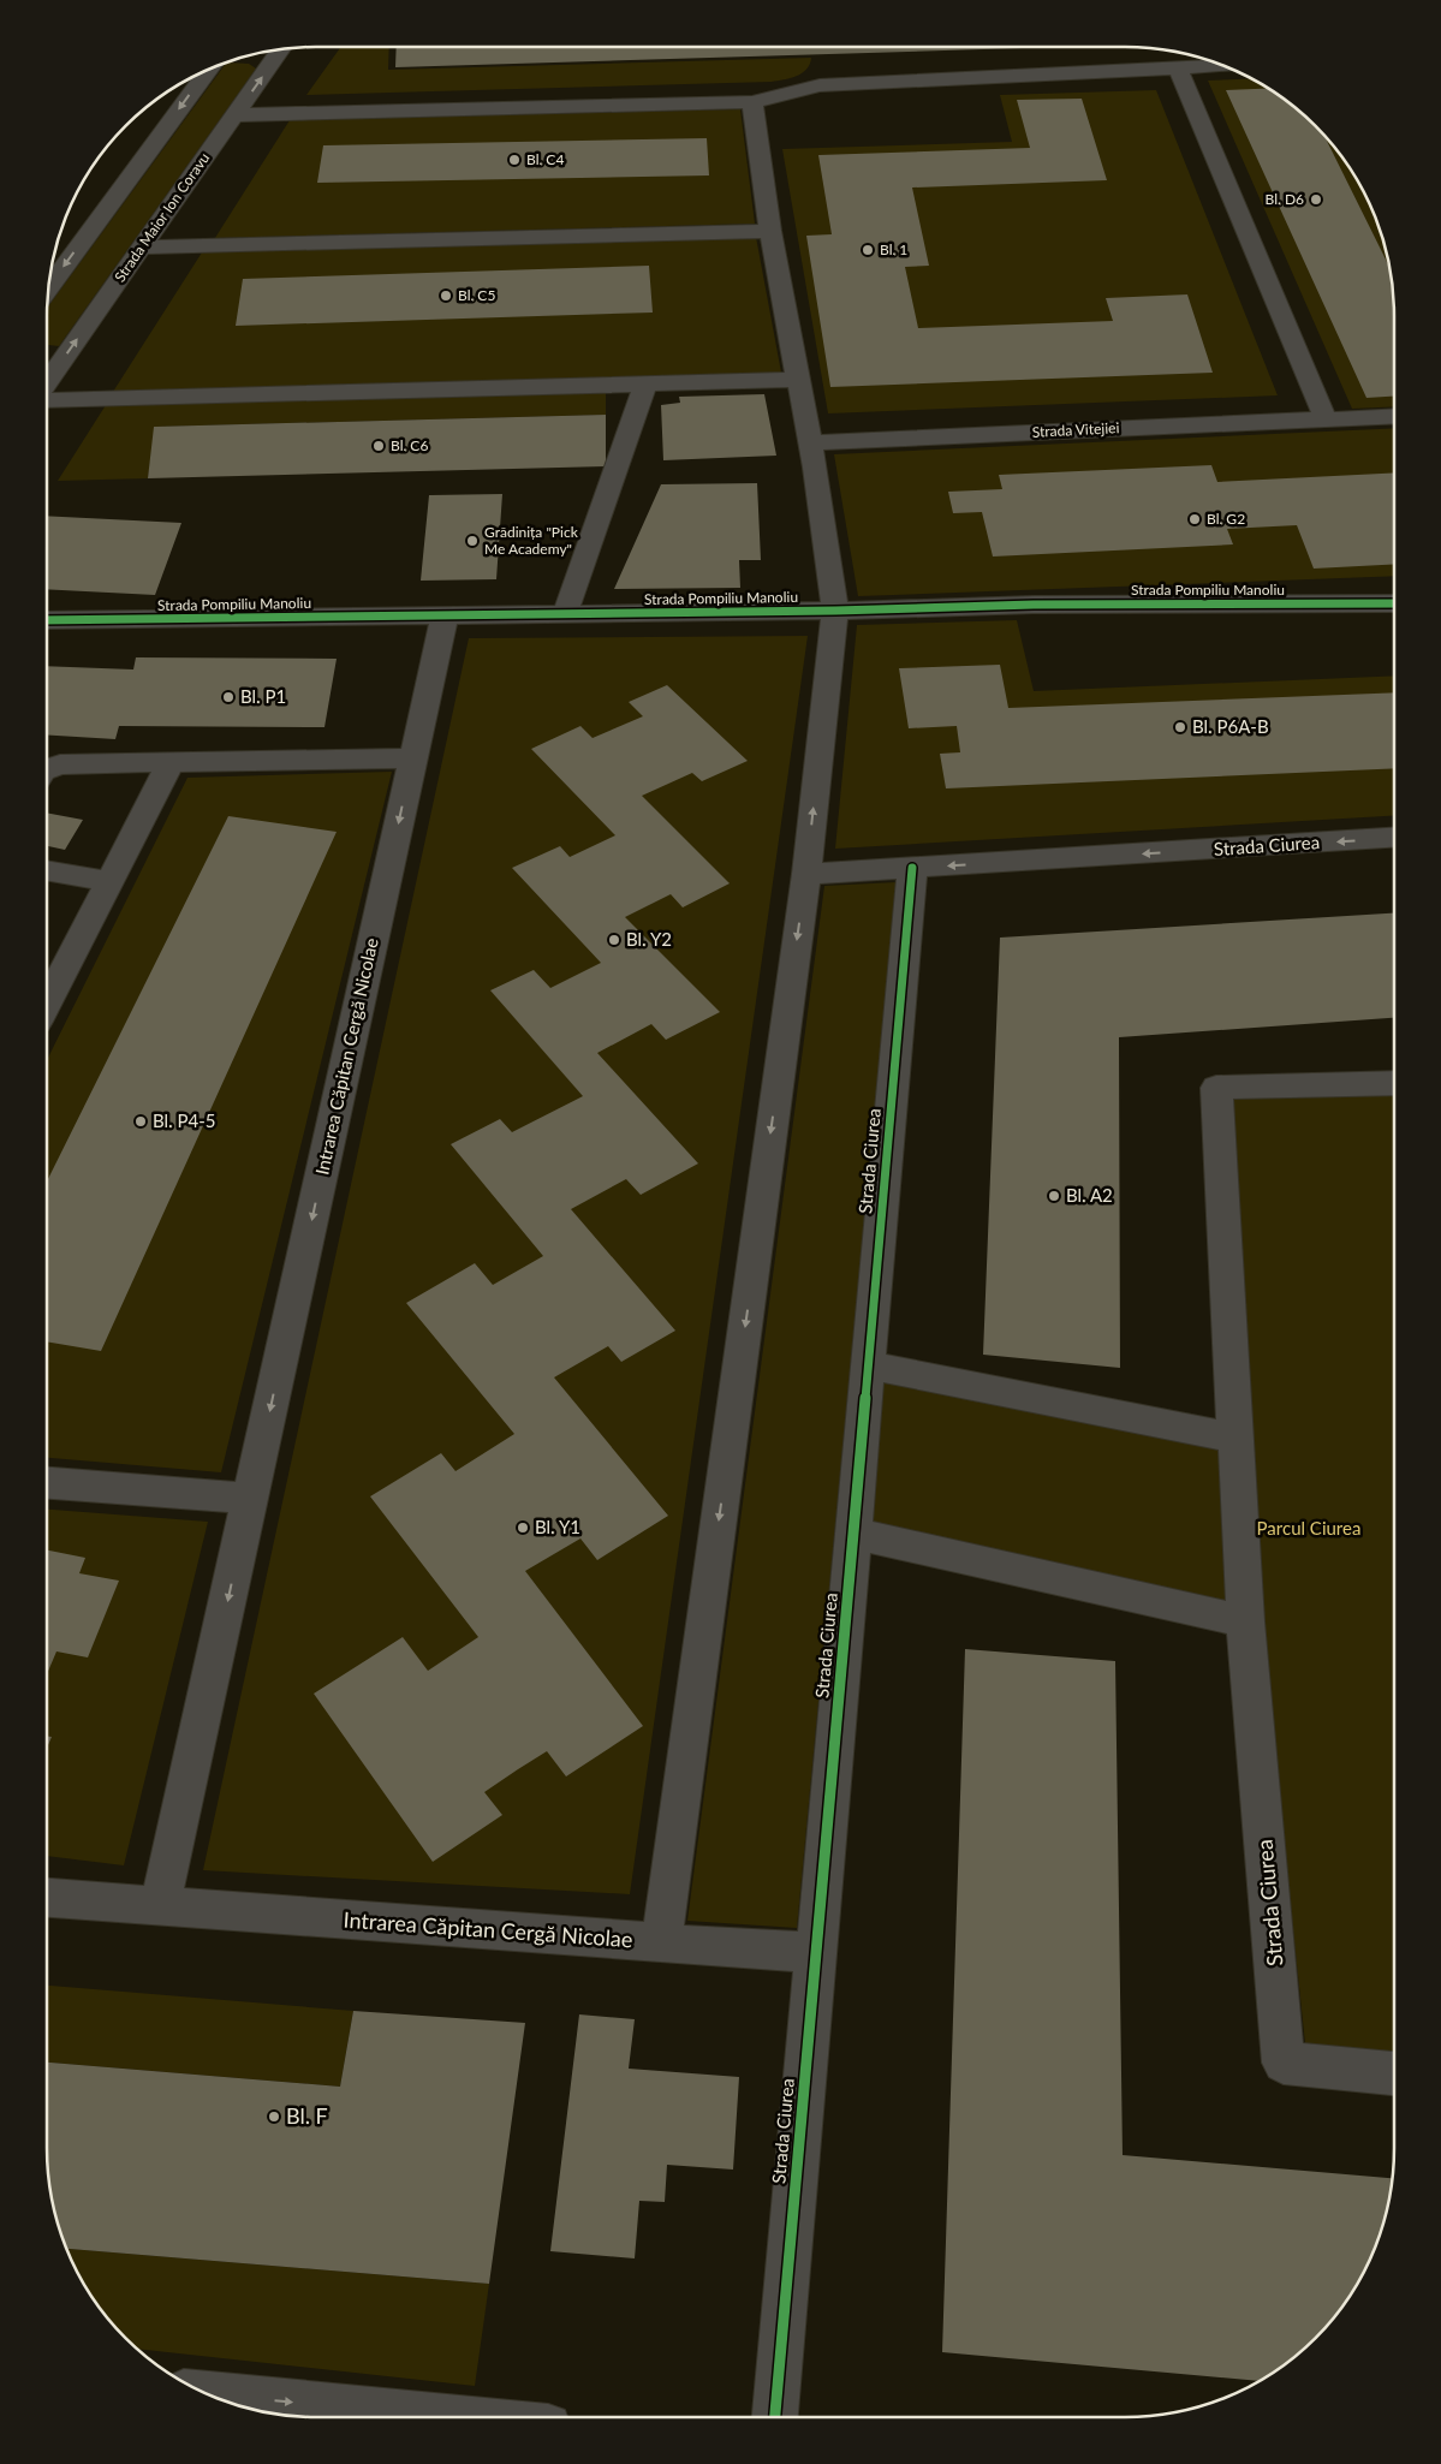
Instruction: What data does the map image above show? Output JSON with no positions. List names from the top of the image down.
{
  "streets": {
    "street": [
      "Strada Maior Ion Coravu",
      "Strada Vitejiei",
      "Strada Pompiliu Manoliu",
      "Strada Ciurea",
      "Intrarea Căpitan Cergă Nicolae"
    ]
  },
  "crossings": [
    ["Strada Pompiliu Manoliu", "Intrarea Căpitan Cergă Nicolae"],
    ["Strada Ciurea", "Intrarea Căpitan Cergă Nicolae"]
  ],
  "one_way": ["Intrarea Căpitan Cergă Nicolae"],
  "parks": ["Parcul Ciurea"],
  "places": [
    "Bl. C4",
    "Bl. D6",
    "Bl. 1",
    "Bl. C5",
    "Bl. C6",
    "Bl. G2",
    "Grădinița \"Pick Me Academy\"",
    "Bl. P1",
    "Bl. P6A-B",
    "Bl. Y2",
    "Bl. P4-5",
    "Bl. A2",
    "Bl. Y1",
    "Bl. F"
  ]
}
